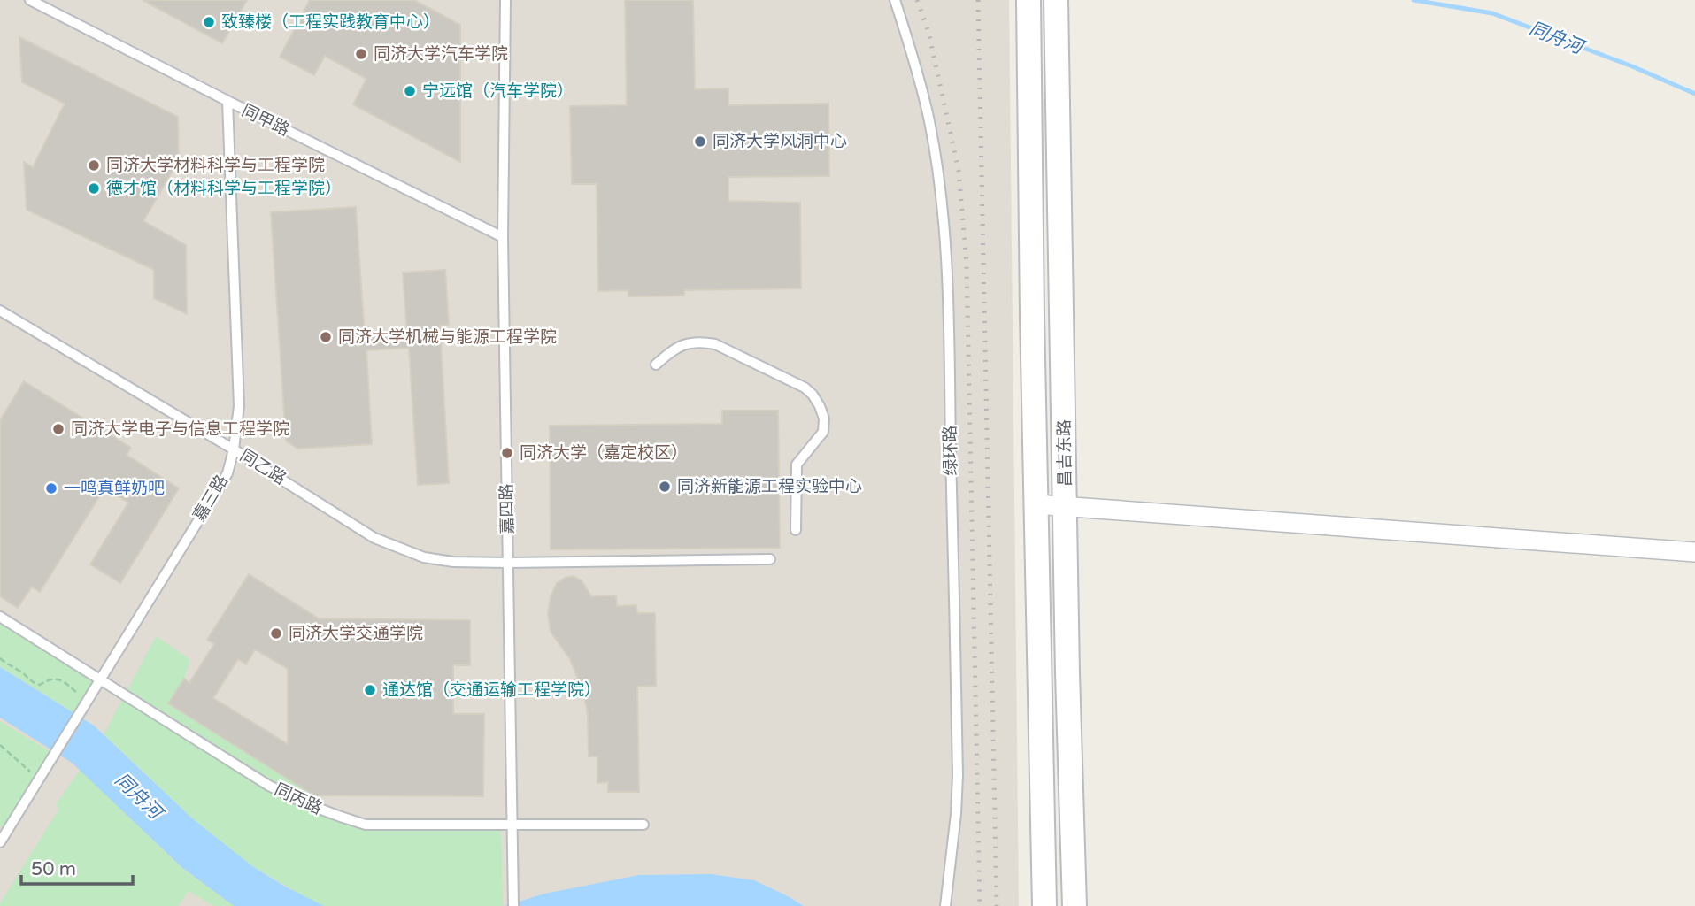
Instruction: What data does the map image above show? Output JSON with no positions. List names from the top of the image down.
{
  "streets": {
    "street": ["昌吉东路"],
    "lane": [
      "同甲路",
      "绿环路",
      "同乙路",
      "嘉三路",
      "嘉四路",
      "同丙路"
    ]
  },
  "crossings": [
    ["同甲路", "嘉三路"],
    ["同甲路", "嘉四路"],
    ["同乙路", "嘉三路"],
    ["同乙路", "嘉四路"],
    ["嘉三路", "同丙路"],
    ["嘉四路", "同丙路"]
  ],
  "water": ["同舟河"],
  "places": [
    "致臻楼（工程实践教育中心）",
    "同济大学汽车学院",
    "宁远馆（汽车学院）",
    "同济大学风洞中心",
    "同济大学材料科学与工程学院",
    "德才馆（材料科学与工程学院）",
    "同济大学机械与能源工程学院",
    "同济大学电子与信息工程学院",
    "同济大学（嘉定校区）",
    "同济新能源工程实验中心",
    "一鸣真鲜奶吧",
    "同济大学交通学院",
    "通达馆（交通运输工程学院）"
  ],
  "scale_bar": "50 m"
}
